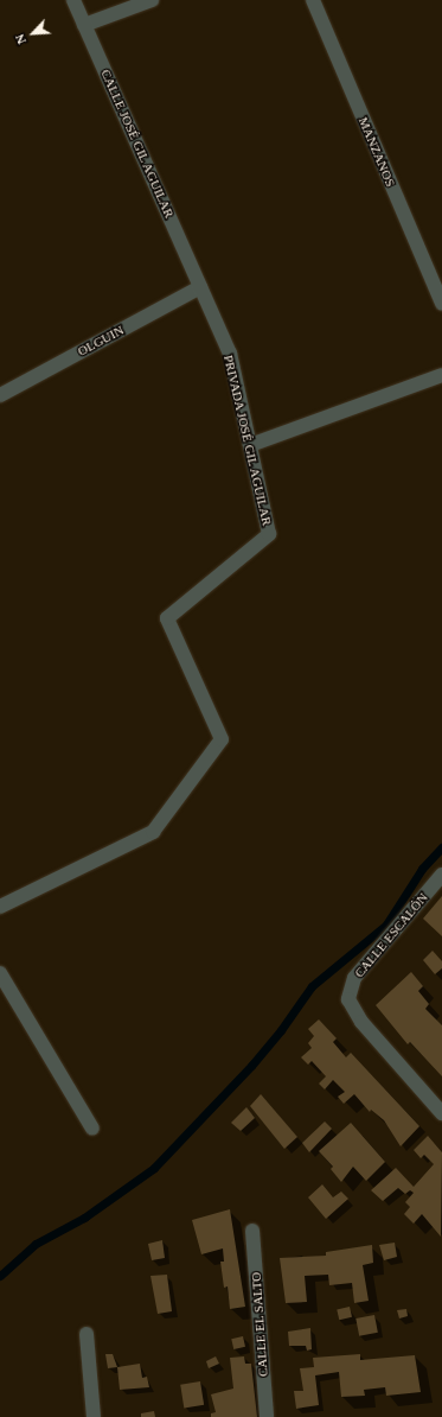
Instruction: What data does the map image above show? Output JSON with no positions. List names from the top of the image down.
{
  "streets": {
    "street": [
      "CALLE JOSÉ GIL AGUILAR",
      "MANZANOS",
      "OLGUIN",
      "PRIVADA JOSÉ GIL AGUILAR",
      "CALLE ESCALÓN",
      "CALLE EL SALTO"
    ]
  },
  "crossings": [
    ["CALLE JOSÉ GIL AGUILAR", "OLGUIN"],
    ["CALLE JOSÉ GIL AGUILAR", "PRIVADA JOSÉ GIL AGUILAR"],
    ["OLGUIN", "PRIVADA JOSÉ GIL AGUILAR"]
  ],
  "north": "bottom left"
}
